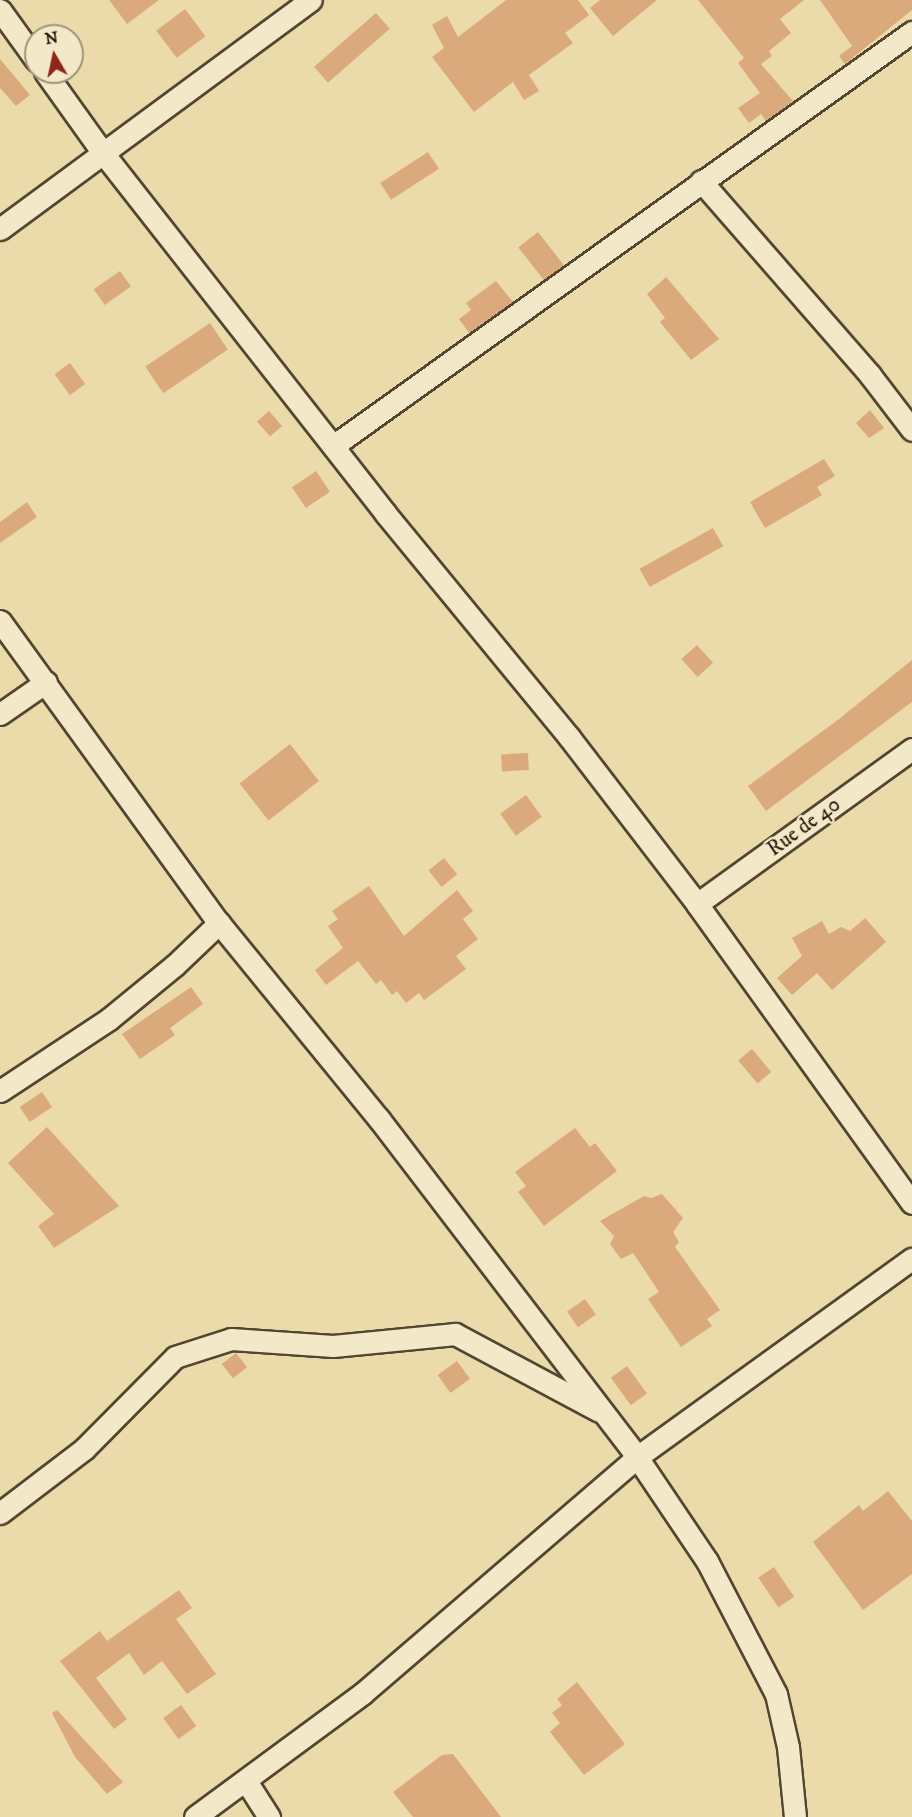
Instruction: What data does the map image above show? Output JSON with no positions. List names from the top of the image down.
{
  "streets": {
    "street": ["Rue de 40"]
  },
  "north": "top"
}
